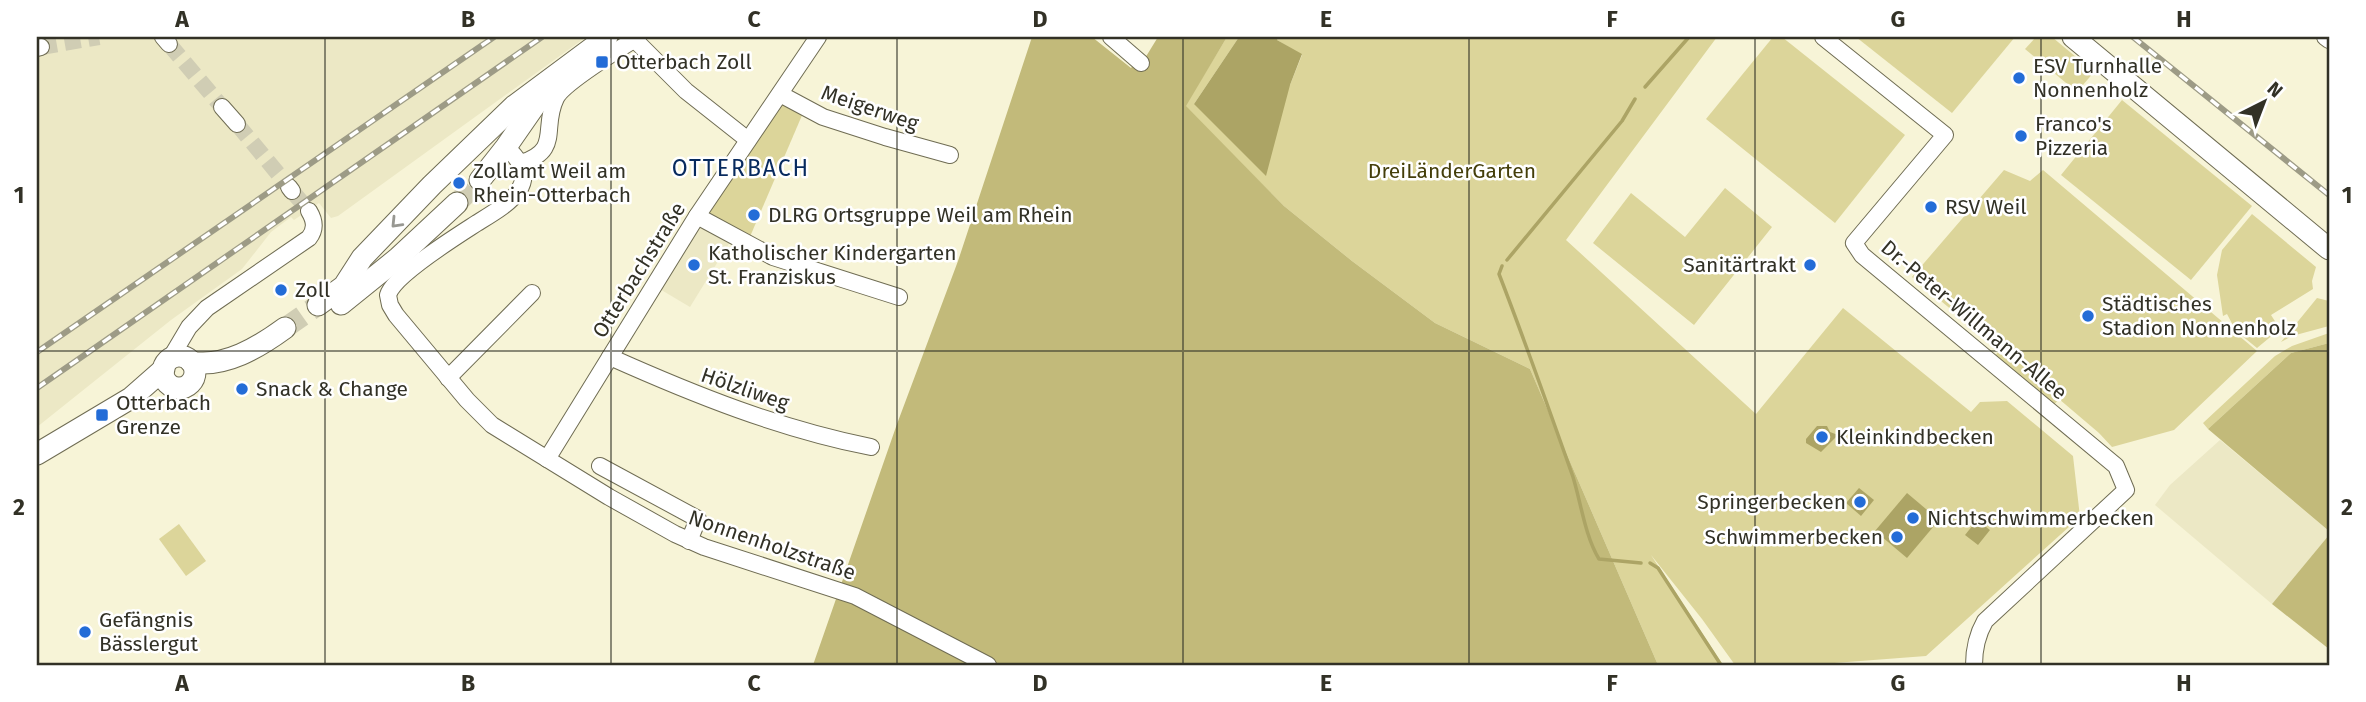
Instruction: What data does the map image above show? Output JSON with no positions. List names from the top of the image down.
{
  "streets": {
    "street": [
      "Meigerweg",
      "Otterbachstraße",
      "Dr.-Peter-Willmann-Allee",
      "Hölzliweg",
      "Nonnenholzstraße"
    ]
  },
  "crossings": [
    ["Meigerweg", "Otterbachstraße"],
    ["Otterbachstraße", "Hölzliweg"],
    ["Otterbachstraße", "Nonnenholzstraße"]
  ],
  "districts": ["OTTERBACH"],
  "parks": ["DreiLänderGarten"],
  "places": {
    "transit": ["Otterbach Zoll", "Otterbach Grenze"],
    "other": [
      "ESV Turnhalle Nonnenholz",
      "Franco's Pizzeria",
      "Zollamt Weil am Rhein-Otterbach",
      "RSV Weil",
      "DLRG Ortsgruppe Weil am Rhein",
      "Katholischer Kindergarten St. Franziskus",
      "Sanitärtrakt",
      "Zoll",
      "Städtisches Stadion Nonnenholz",
      "Snack & Change",
      "Kleinkindbecken",
      "Springerbecken",
      "Nichtschwimmerbecken",
      "Schwimmerbecken",
      "Gefängnis Bässlergut"
    ]
  },
  "north": "top right",
  "grid": {
    "columns": [
      "A",
      "B",
      "C",
      "D",
      "E",
      "F",
      "G",
      "H"
    ],
    "rows": ["1", "2"]
  }
}
